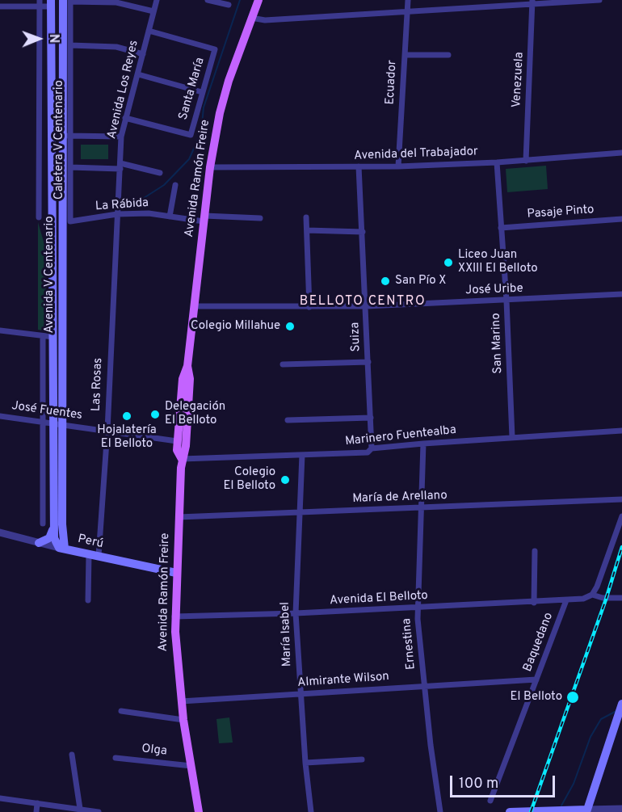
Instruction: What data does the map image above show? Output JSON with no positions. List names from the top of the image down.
{
  "streets": {
    "main road": ["Avenida Ramón Freire", "Avenida V Centenario", "Perú"],
    "street": [
      "Venezuela",
      "Ecuador",
      "Santa María",
      "Avenida Los Reyes",
      "Caletera V Centenario",
      "Avenida del Trabajador",
      "La Rábida",
      "Pasaje Pinto",
      "José Uribe",
      "Suiza",
      "San Marino",
      "Las Rosas",
      "José Fuentes",
      "Marinero Fuentealba",
      "María de Arellano",
      "Avenida El Belloto",
      "María Isabel",
      "Baquedano",
      "Ernestina",
      "Almirante Wilson",
      "Olga"
    ]
  },
  "crossings": [
    ["Venezuela", "Avenida del Trabajador"],
    ["Ecuador", "Avenida del Trabajador"],
    ["Santa María", "Avenida Los Reyes"],
    ["Avenida Los Reyes", "La Rábida"],
    ["Avenida Los Reyes", "Las Rosas"],
    ["Caletera V Centenario", "La Rábida"],
    ["Caletera V Centenario", "Avenida V Centenario"],
    ["Avenida del Trabajador", "Avenida Ramón Freire"],
    ["Avenida del Trabajador", "Suiza"],
    ["Avenida del Trabajador", "San Marino"],
    ["Avenida Ramón Freire", "La Rábida"],
    ["Avenida Ramón Freire", "José Uribe"],
    ["Avenida Ramón Freire", "José Fuentes"],
    ["Avenida Ramón Freire", "Marinero Fuentealba"],
    ["Avenida Ramón Freire", "María de Arellano"],
    ["Avenida Ramón Freire", "Perú"],
    ["Avenida Ramón Freire", "Avenida El Belloto"],
    ["Avenida Ramón Freire", "Almirante Wilson"],
    ["Avenida Ramón Freire", "Olga"],
    ["La Rábida", "Las Rosas"],
    ["Pasaje Pinto", "San Marino"],
    ["Avenida V Centenario", "José Fuentes"],
    ["Avenida V Centenario", "Perú"],
    ["José Uribe", "Suiza"],
    ["José Uribe", "San Marino"],
    ["Suiza", "Marinero Fuentealba"],
    ["San Marino", "Marinero Fuentealba"],
    ["Las Rosas", "José Fuentes"],
    ["Las Rosas", "Perú"],
    ["Marinero Fuentealba", "María Isabel"],
    ["Marinero Fuentealba", "Ernestina"],
    ["María de Arellano", "María Isabel"],
    ["María de Arellano", "Ernestina"],
    ["Avenida El Belloto", "María Isabel"],
    ["Avenida El Belloto", "Baquedano"],
    ["Avenida El Belloto", "Ernestina"],
    ["María Isabel", "Almirante Wilson"],
    ["Baquedano", "Almirante Wilson"],
    ["Ernestina", "Almirante Wilson"]
  ],
  "districts": ["BELLOTO CENTRO"],
  "places": [
    "Liceo Juan XXIII El Belloto",
    "San Pío X",
    "Colegio Millahue",
    "Delegación El Belloto",
    "Hojalatería El Belloto",
    "Colegio El Belloto",
    "El Belloto"
  ],
  "scale_bar": "100 m",
  "north": "right"
}
